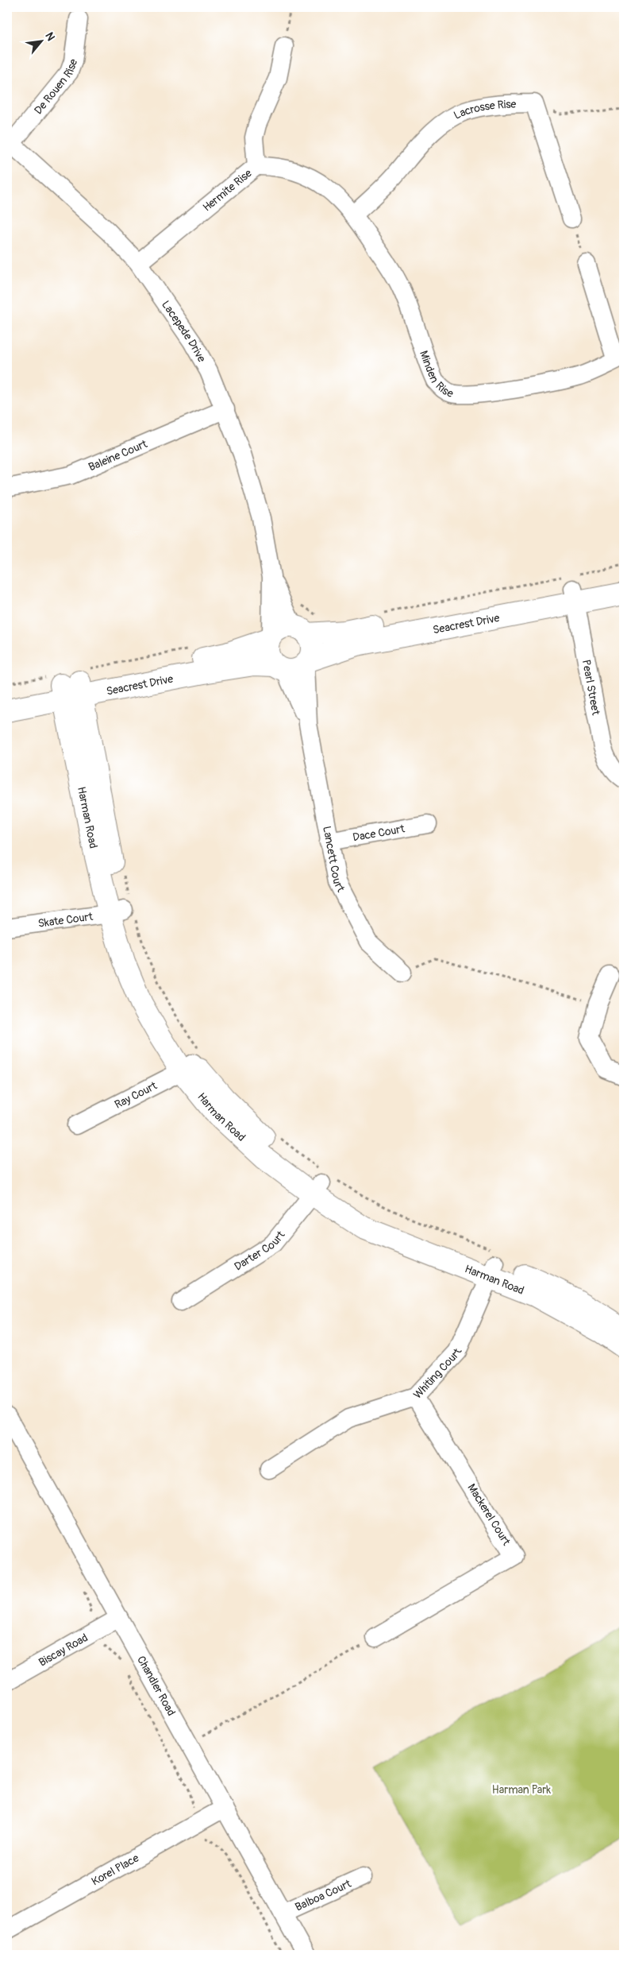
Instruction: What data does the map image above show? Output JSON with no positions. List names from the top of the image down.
{
  "streets": {
    "main road": ["Seacrest Drive", "Harman Road"],
    "street": [
      "De Rouen Rise",
      "Lacrosse Rise",
      "Hermite Rise",
      "Lacepede Drive",
      "Minden Rise",
      "Baleine Court",
      "Pearl Street",
      "Dace Court",
      "Lancett Court",
      "Skate Court",
      "Ray Court",
      "Darter Court",
      "Whiting Court",
      "Mackerel Court",
      "Biscay Road",
      "Chandler Road",
      "Korel Place",
      "Balboa Court"
    ]
  },
  "crossings": [
    ["De Rouen Rise", "Lacepede Drive"],
    ["Lacrosse Rise", "Minden Rise"],
    ["Hermite Rise", "Lacepede Drive"],
    ["Hermite Rise", "Minden Rise"],
    ["Lacepede Drive", "Baleine Court"],
    ["Lacepede Drive", "Seacrest Drive"],
    ["Lacepede Drive", "Lancett Court"],
    ["Seacrest Drive", "Pearl Street"],
    ["Seacrest Drive", "Harman Road"],
    ["Seacrest Drive", "Lancett Court"],
    ["Harman Road", "Skate Court"],
    ["Harman Road", "Ray Court"],
    ["Harman Road", "Darter Court"],
    ["Harman Road", "Whiting Court"],
    ["Dace Court", "Lancett Court"],
    ["Whiting Court", "Mackerel Court"],
    ["Biscay Road", "Chandler Road"],
    ["Chandler Road", "Korel Place"],
    ["Chandler Road", "Balboa Court"]
  ],
  "parks": ["Harman Park"],
  "north": "top right"
}
